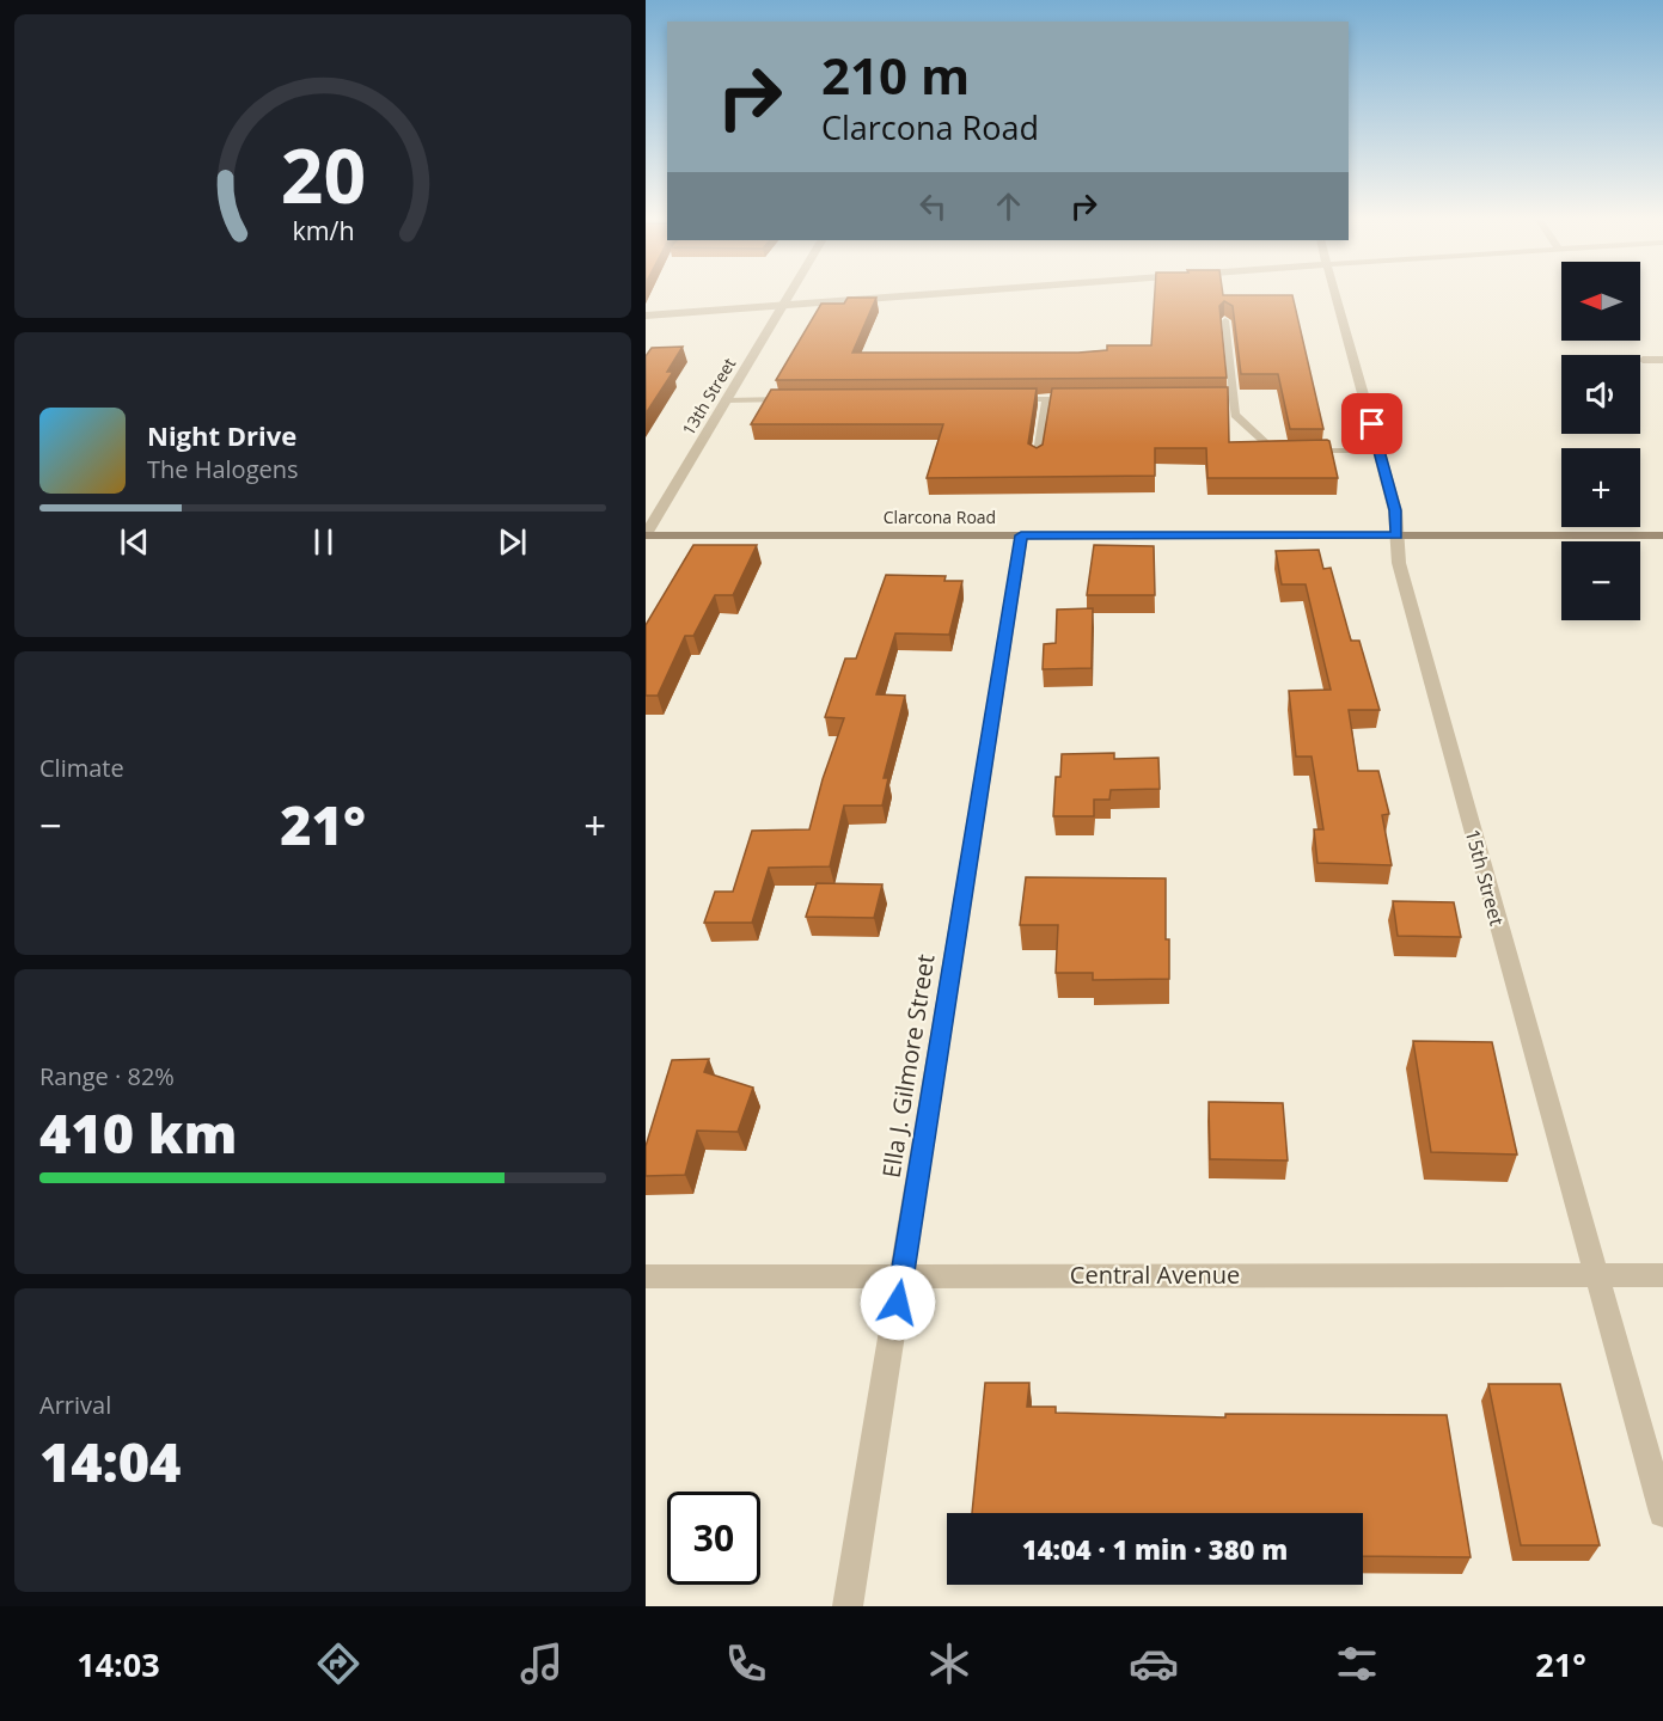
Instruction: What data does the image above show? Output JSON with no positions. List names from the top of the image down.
{
  "streets": {
    "main road": ["Clarcona Road"],
    "street": [
      "13th Street",
      "15th Street",
      "Ella J. Gilmore Street",
      "Central Avenue"
    ]
  },
  "crossings": [
    ["13th Street", "Clarcona Road"],
    ["Clarcona Road", "15th Street"],
    ["Clarcona Road", "Ella J. Gilmore Street"],
    ["15th Street", "Central Avenue"],
    ["Ella J. Gilmore Street", "Central Avenue"]
  ],
  "north": "left",
  "page": {
    "turn": ["210 m", "Clarcona Road"],
    "map_buttons": ["+", "−"],
    "song": ["Night Drive", "The Halogens"],
    "tile": [
      "Climate",
      ["Range · 82%", "410 km"],
      ["Arrival", "14:04"]
    ],
    "heat": ["−", "21°", "+"],
    "limit": "30",
    "trip": "14:04 · 1 min · 380 m",
    "tabs": ["14:03", "21°"],
    "gauge": ["20", "km/h"]
  }
}
